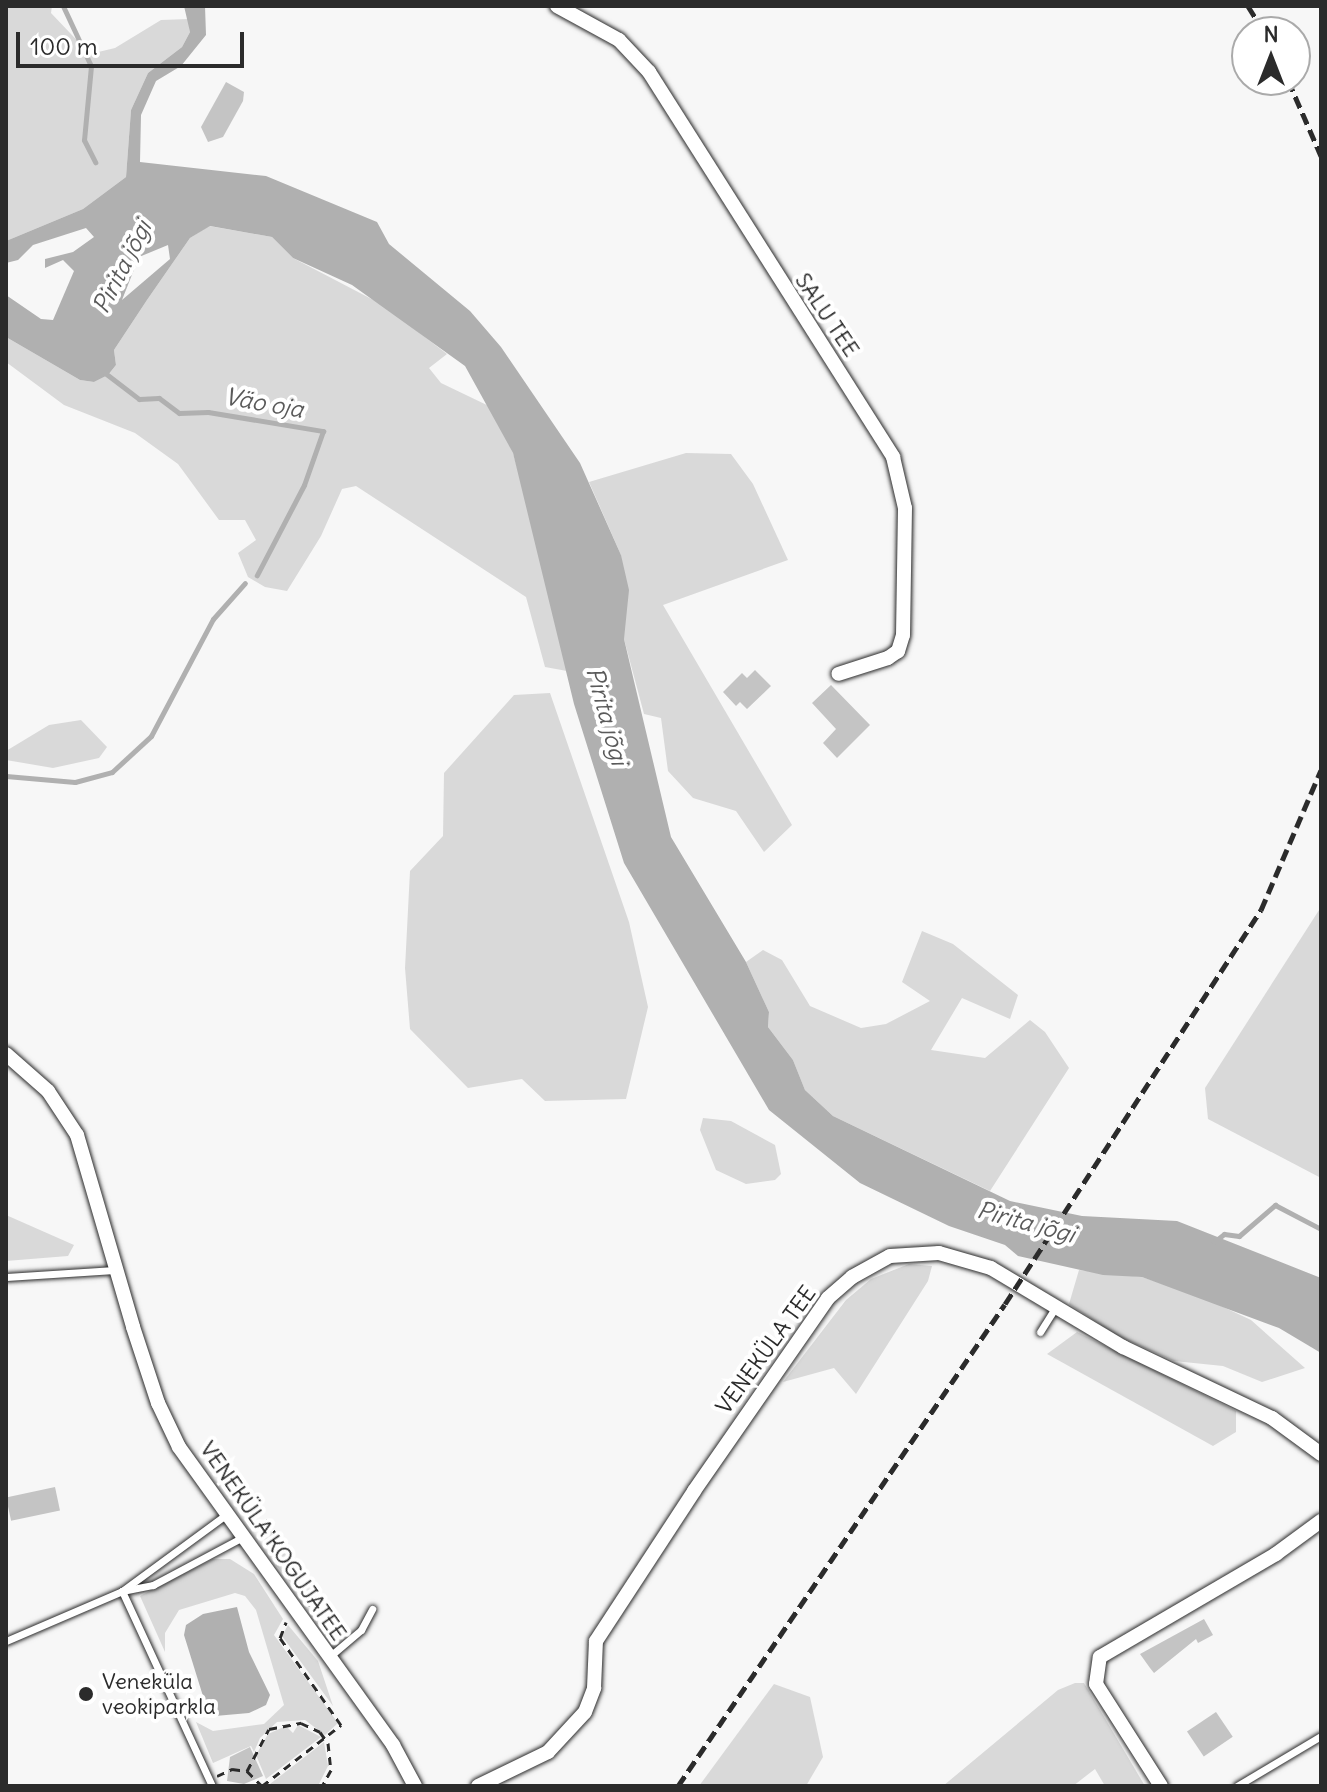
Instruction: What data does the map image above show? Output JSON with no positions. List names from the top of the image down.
{
  "streets": {
    "street": ["SALU TEE", "VENEKÜLA TEE", "VENEKÜLA KOGUJATEE"]
  },
  "water": ["Pirita jõgi", "Väo oja"],
  "places": ["Veneküla veokiparkla"],
  "scale_bar": "100 m",
  "north": "top"
}
